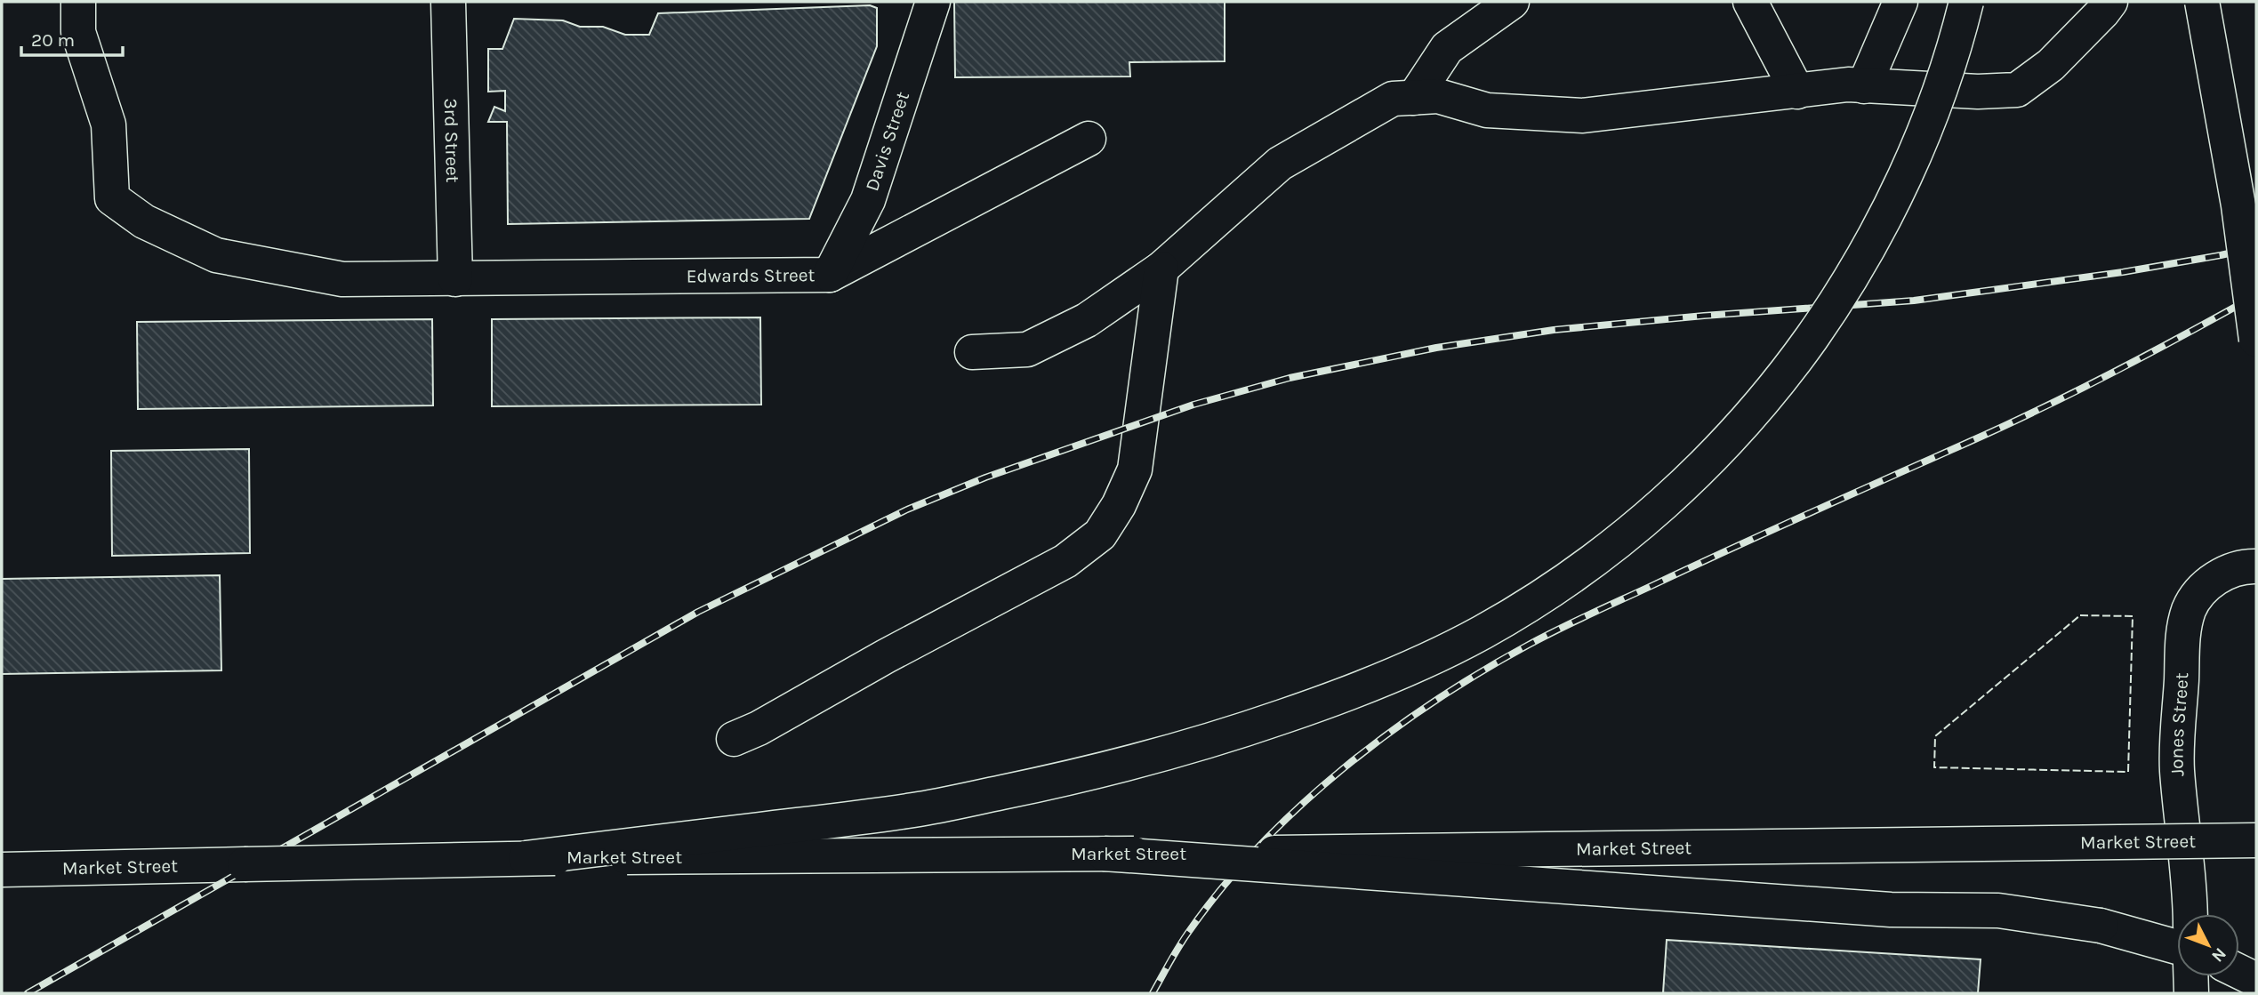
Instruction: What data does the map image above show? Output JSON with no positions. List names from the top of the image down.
{
  "streets": {
    "main road": [
      "3rd Street",
      "Davis Street",
      "Edwards Street",
      "Jones Street",
      "Market Street"
    ]
  },
  "crossings": [
    ["3rd Street", "Edwards Street"],
    ["Davis Street", "Edwards Street"]
  ],
  "scale_bar": "20 m",
  "north": "bottom right"
}
